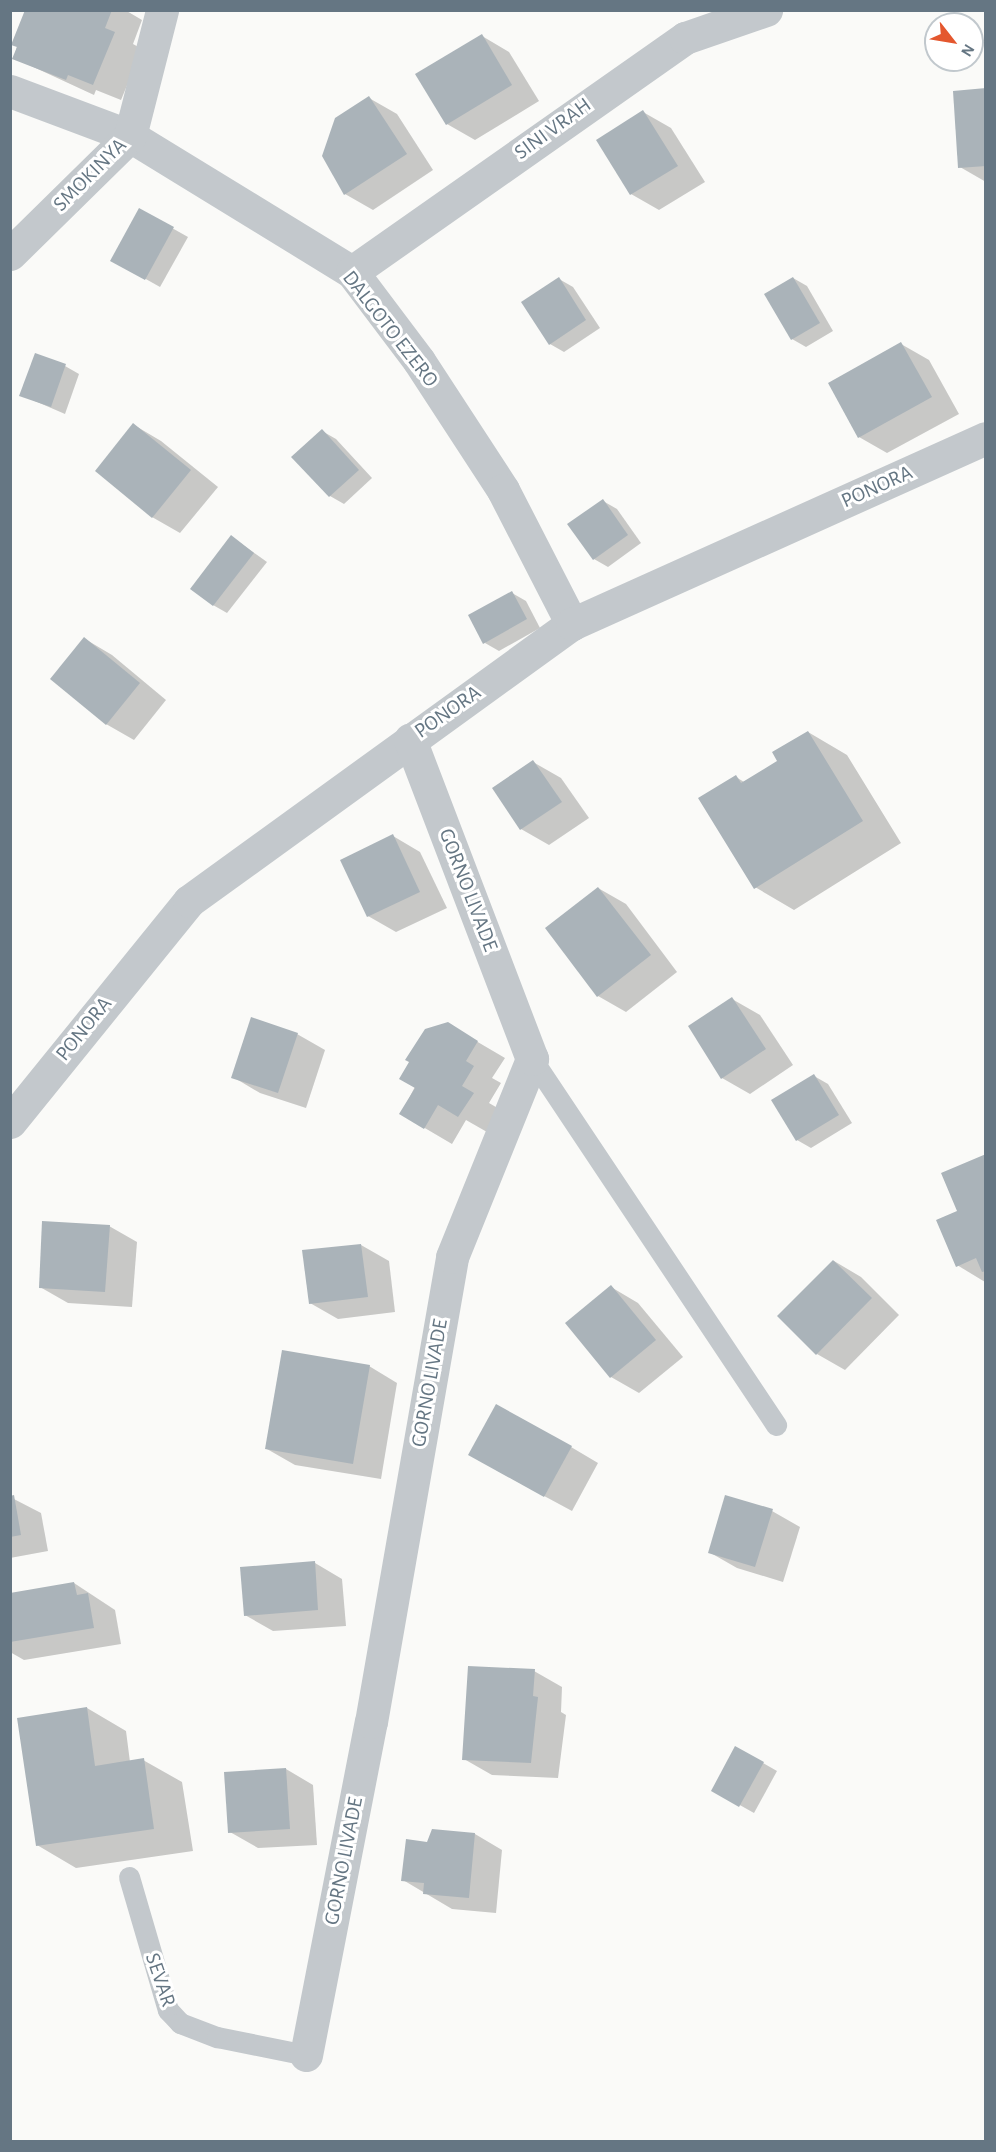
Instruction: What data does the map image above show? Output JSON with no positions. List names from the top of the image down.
{
  "streets": {
    "street": [
      "SINI VRAH",
      "SMOKINYA",
      "DALGOTO EZERO",
      "PONORA",
      "GORNO LIVADE"
    ],
    "lane": ["SEVAR"]
  },
  "crossings": [
    ["SINI VRAH", "DALGOTO EZERO"],
    ["SMOKINYA", "DALGOTO EZERO"],
    ["DALGOTO EZERO", "PONORA"],
    ["PONORA", "GORNO LIVADE"],
    ["GORNO LIVADE", "SEVAR"]
  ],
  "north": "bottom right"
}
